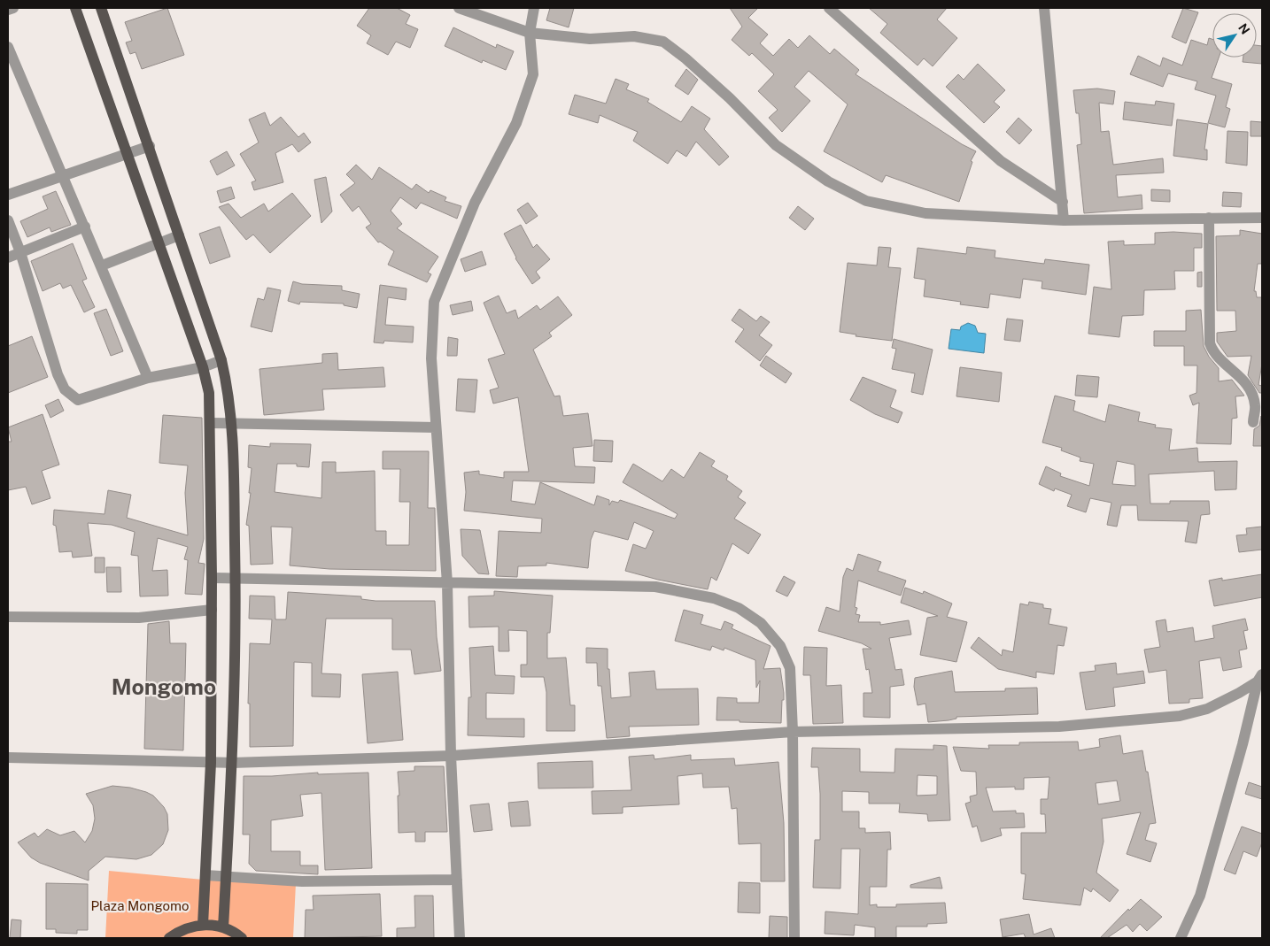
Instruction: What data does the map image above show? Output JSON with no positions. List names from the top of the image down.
{
  "districts": ["Mongomo"],
  "parks": ["Plaza Mongomo"],
  "north": "top right"
}
